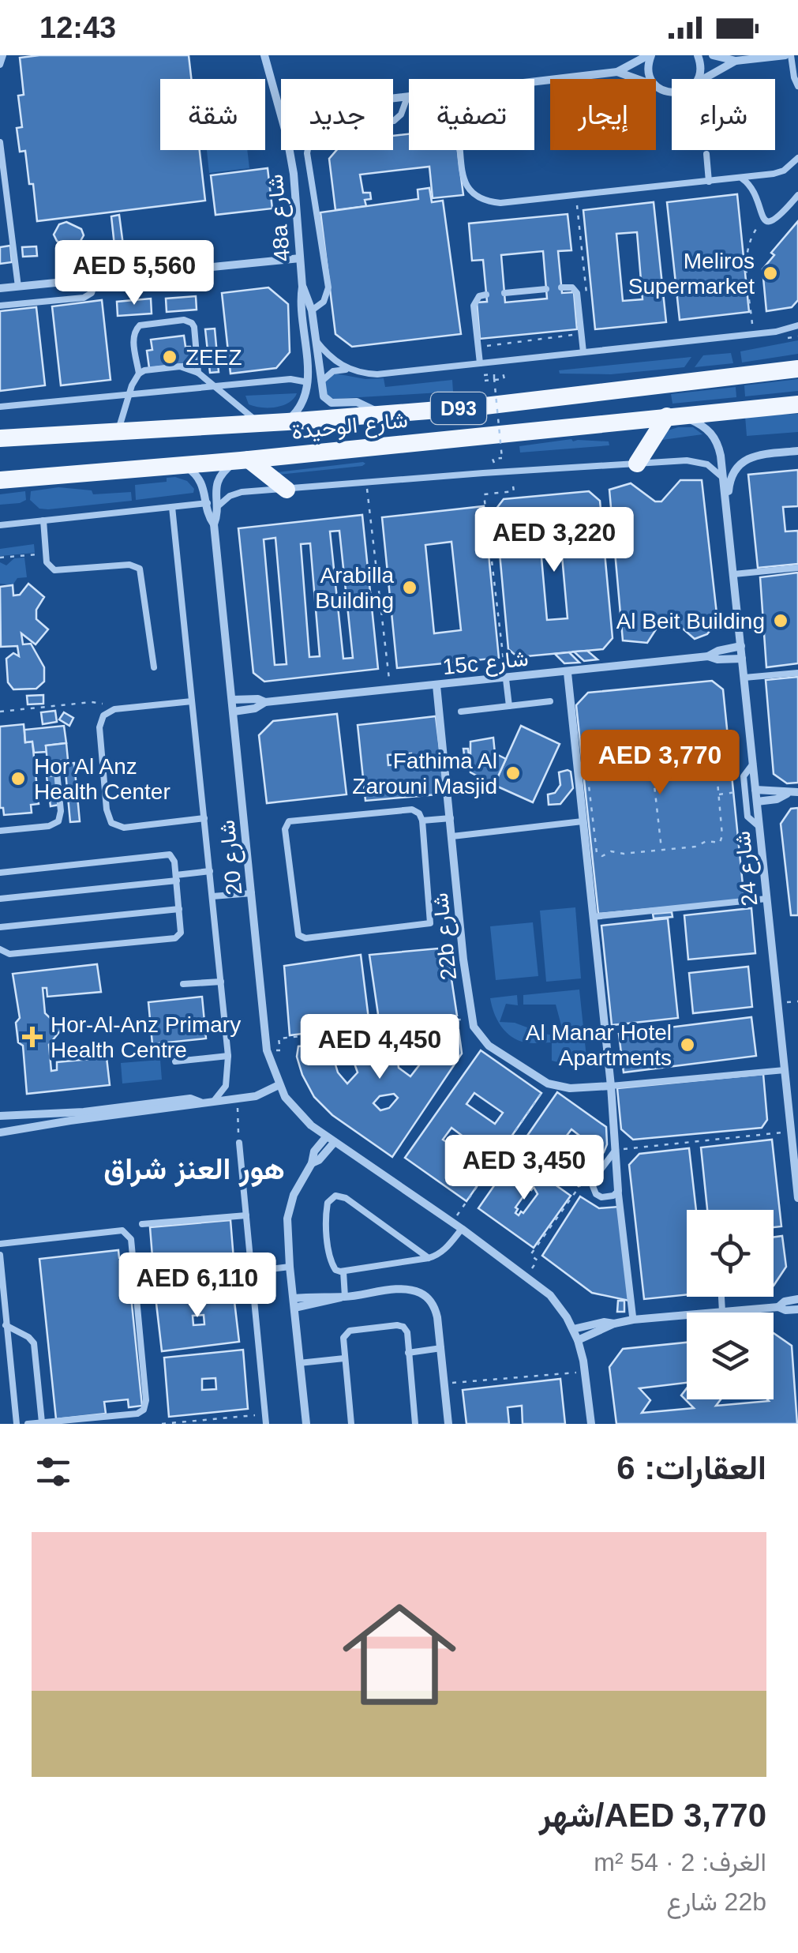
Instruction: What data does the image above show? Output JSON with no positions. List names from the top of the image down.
{
  "streets": {
    "main road": ["D93", "شارع الوحيدة"],
    "street": [
      "48a شارع",
      "15c شارع",
      "شارع 20",
      "شارع 24",
      "22b شارع"
    ]
  },
  "crossings": [
    ["شارع الوحيدة", "شارع 20"],
    ["شارع الوحيدة", "شارع 24"],
    ["15c شارع", "شارع 20"],
    ["15c شارع", "شارع 24"],
    ["15c شارع", "22b شارع"]
  ],
  "districts": ["هور العنز شراق"],
  "places": {
    "other": [
      "Meliros Supermarket",
      "ZEEZ",
      "Arabilla Building",
      "Al Beit Building",
      "Fathima Al Zarouni Masjid",
      "Hor Al Anz Health Center",
      "Al Manar Hotel Apartments"
    ],
    "health": ["Hor-Al-Anz Primary Health Centre"]
  },
  "page": {
    "status": "12:43",
    "chip": [
      "شراء",
      "إيجار",
      "تصفية",
      "جديد",
      "شقة"
    ],
    "price": [
      "AED 5,560",
      "AED 3,220",
      "AED 3,770",
      "AED 4,450",
      "AED 3,450",
      "AED 6,110"
    ],
    "heading": "العقارات: 6",
    "list": [
      {
        "name": "AED 3,770/شهر",
        "note": "الغرف: 2 · 54 m² · 22b شارع"
      }
    ]
  }
}
